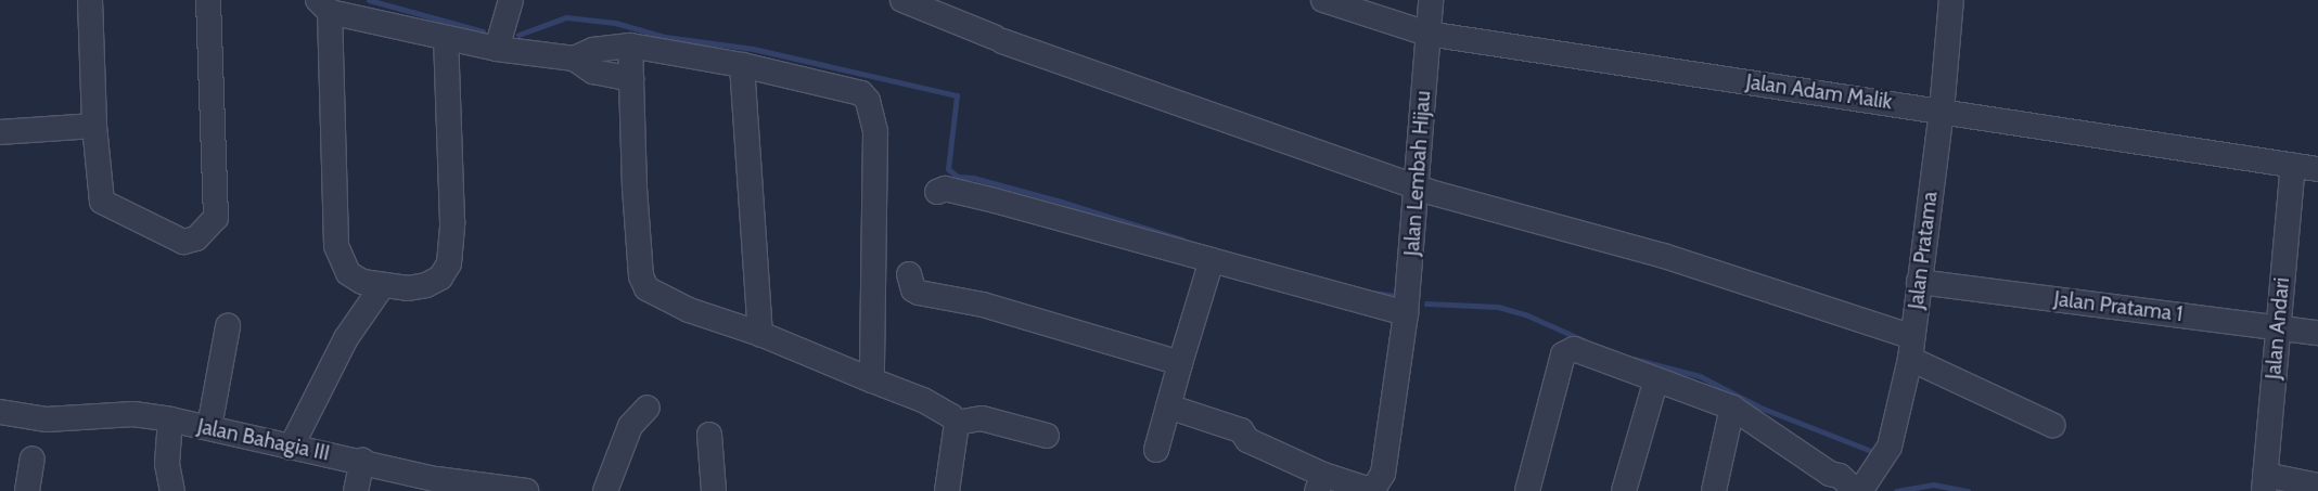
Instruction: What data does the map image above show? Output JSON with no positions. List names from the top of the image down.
{
  "streets": {
    "street": [
      "Jalan Adam Malik",
      "Jalan Lembah Hijau",
      "Jalan Pratama",
      "Jalan Pratama 1",
      "Jalan Andari",
      "Jalan Bahagia III"
    ]
  },
  "crossings": [
    ["Jalan Adam Malik", "Jalan Lembah Hijau"],
    ["Jalan Adam Malik", "Jalan Pratama"],
    ["Jalan Adam Malik", "Jalan Andari"],
    ["Jalan Pratama", "Jalan Pratama 1"],
    ["Jalan Pratama 1", "Jalan Andari"]
  ]
}
